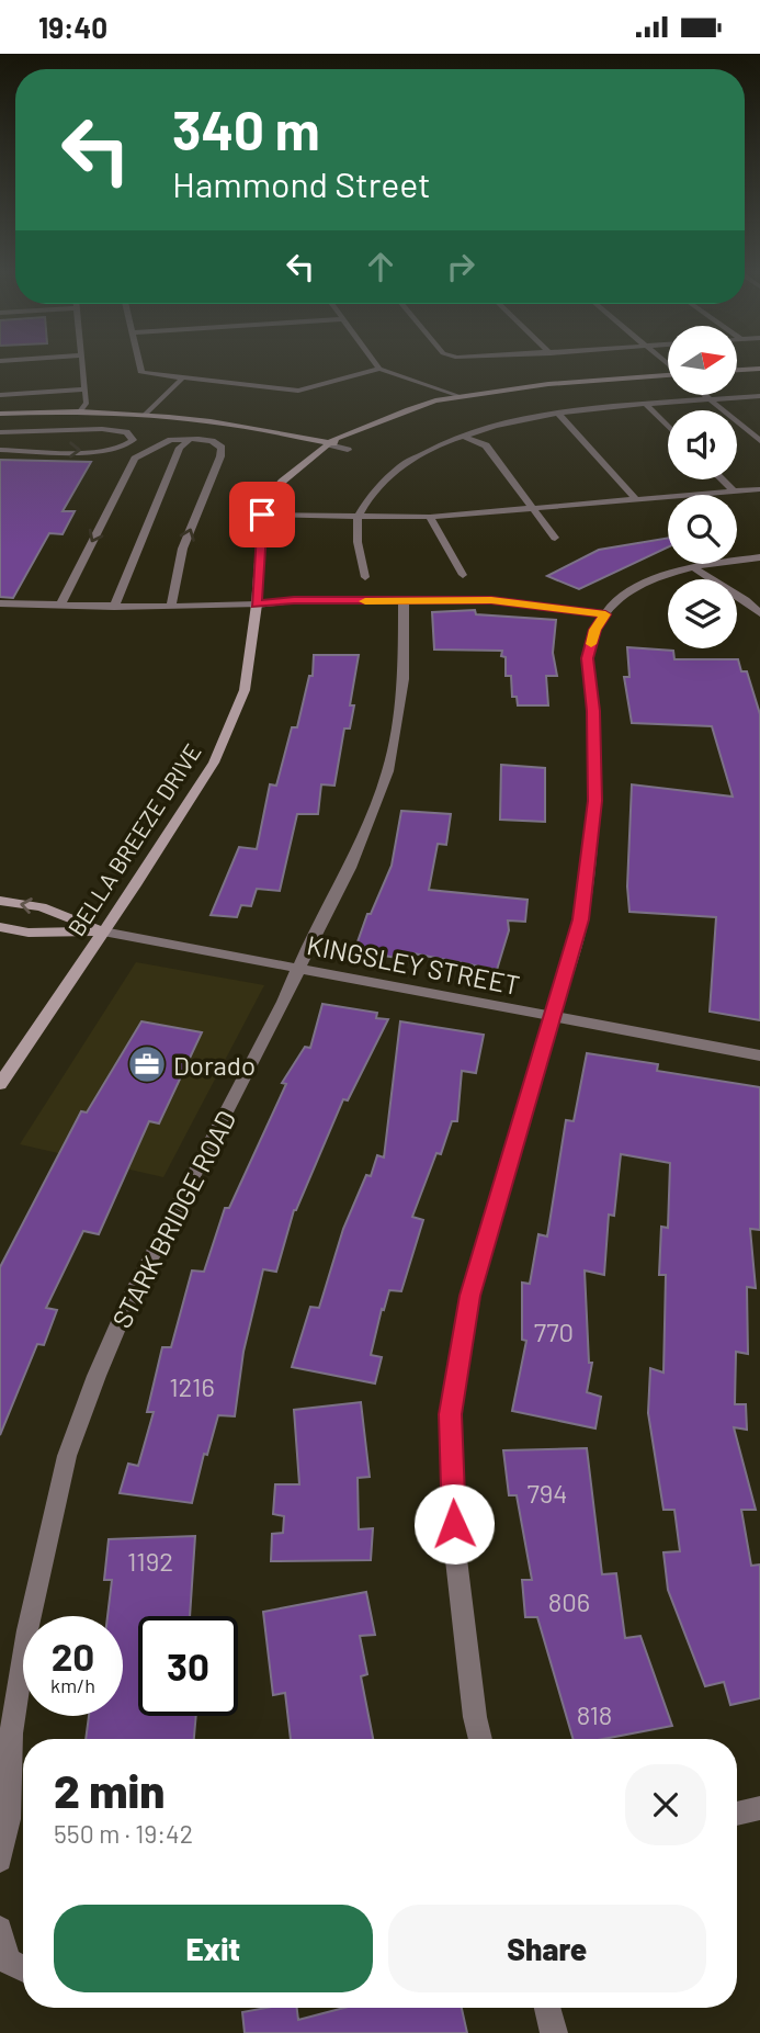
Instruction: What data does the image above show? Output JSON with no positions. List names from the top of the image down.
{
  "streets": {
    "street": ["BELLA BREEZE DRIVE", "KINGSLEY STREET", "STARK BRIDGE ROAD"]
  },
  "crossings": [
    ["BELLA BREEZE DRIVE", "KINGSLEY STREET"],
    ["KINGSLEY STREET", "STARK BRIDGE ROAD"]
  ],
  "places": {
    "office": ["Dorado"]
  },
  "house_numbers": [
    "770",
    "1216",
    "794",
    "1192",
    "806",
    "818"
  ],
  "north": "right",
  "page": {
    "status": "19:40",
    "turn": ["340 m", "Hammond Street"],
    "speed": "20 km/h",
    "limit": "30",
    "heading": ["2 min", "550 m · 19:42"],
    "buttons": ["Exit", "Share"]
  }
}
